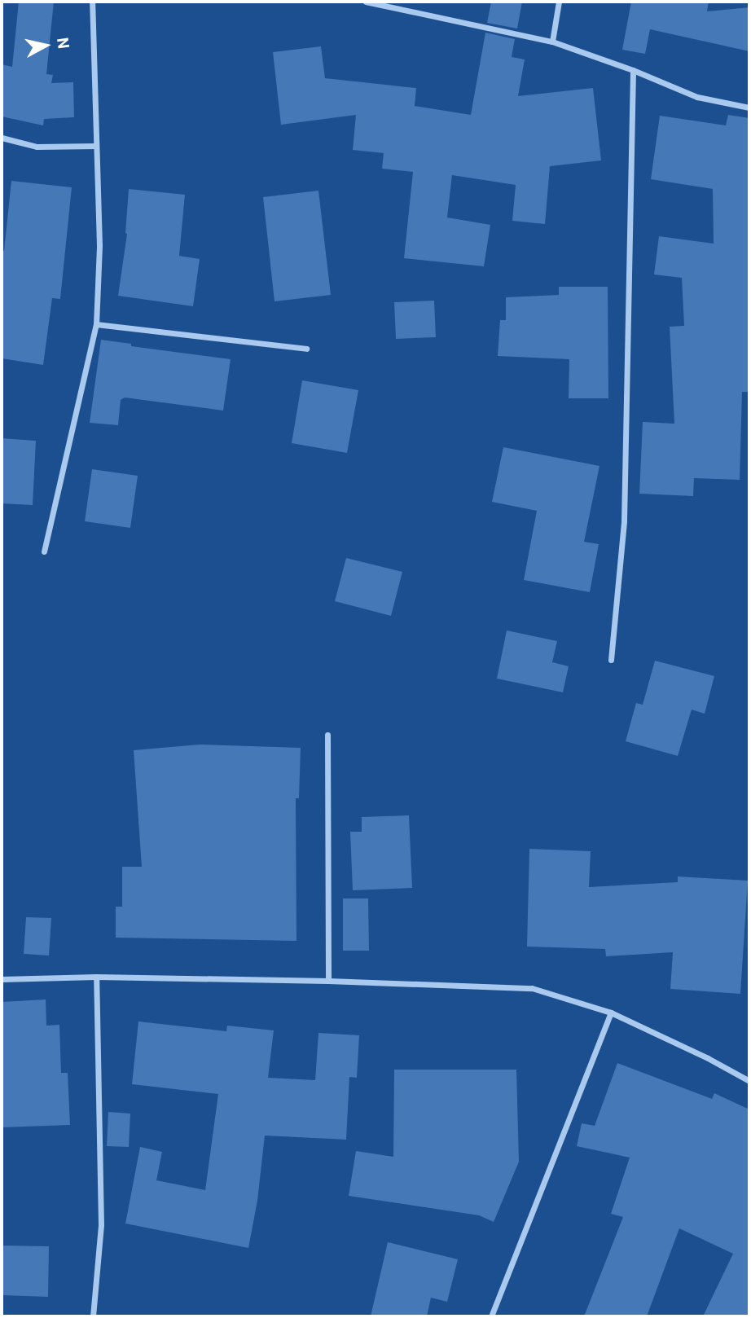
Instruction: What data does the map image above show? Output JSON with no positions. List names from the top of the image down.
{
  "north": "right"
}
